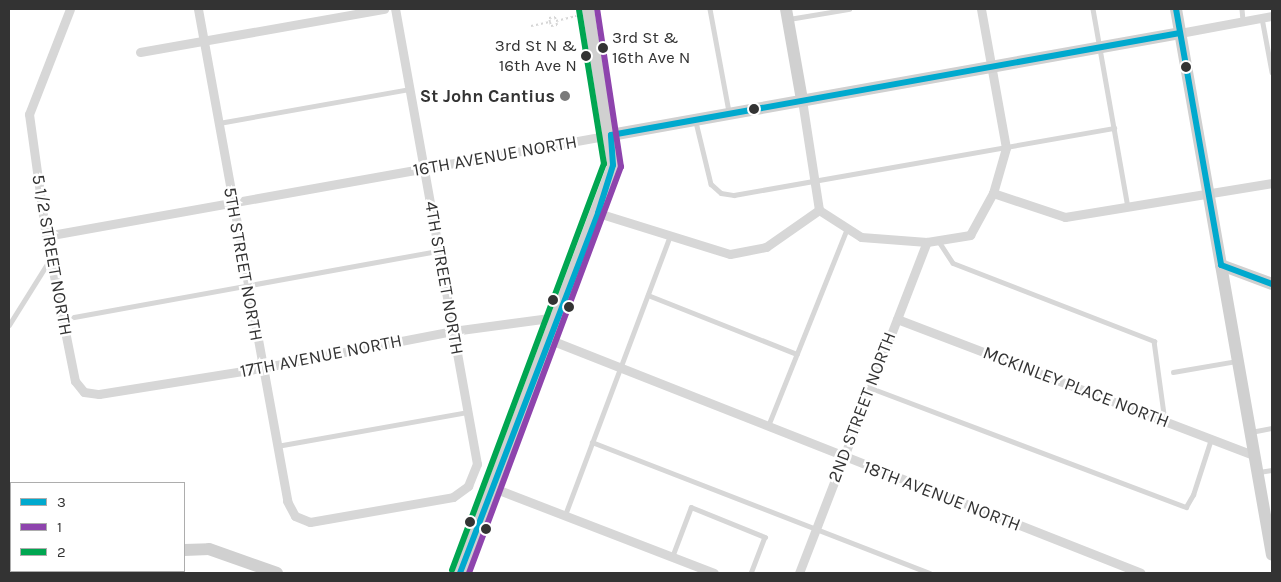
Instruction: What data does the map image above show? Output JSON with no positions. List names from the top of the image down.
{
  "streets": {
    "street": [
      "16TH AVENUE NORTH",
      "5 1/2 STREET NORTH",
      "5TH STREET NORTH",
      "4TH STREET NORTH",
      "17TH AVENUE NORTH",
      "MCKINLEY PLACE NORTH",
      "2ND STREET NORTH",
      "18TH AVENUE NORTH"
    ]
  },
  "crossings": [
    ["16TH AVENUE NORTH", "5 1/2 STREET NORTH"],
    ["16TH AVENUE NORTH", "5TH STREET NORTH"],
    ["16TH AVENUE NORTH", "4TH STREET NORTH"],
    ["5 1/2 STREET NORTH", "17TH AVENUE NORTH"],
    ["5TH STREET NORTH", "4TH STREET NORTH"],
    ["5TH STREET NORTH", "17TH AVENUE NORTH"],
    ["4TH STREET NORTH", "17TH AVENUE NORTH"],
    ["MCKINLEY PLACE NORTH", "2ND STREET NORTH"],
    ["2ND STREET NORTH", "18TH AVENUE NORTH"]
  ],
  "places": ["3rd St & 16th Ave N", "3rd St N & 16th Ave N", "St John Cantius"],
  "lines": ["transit line 3", "transit line 1", "transit line 2"],
  "legend": ["3", "1", "2"]
}
